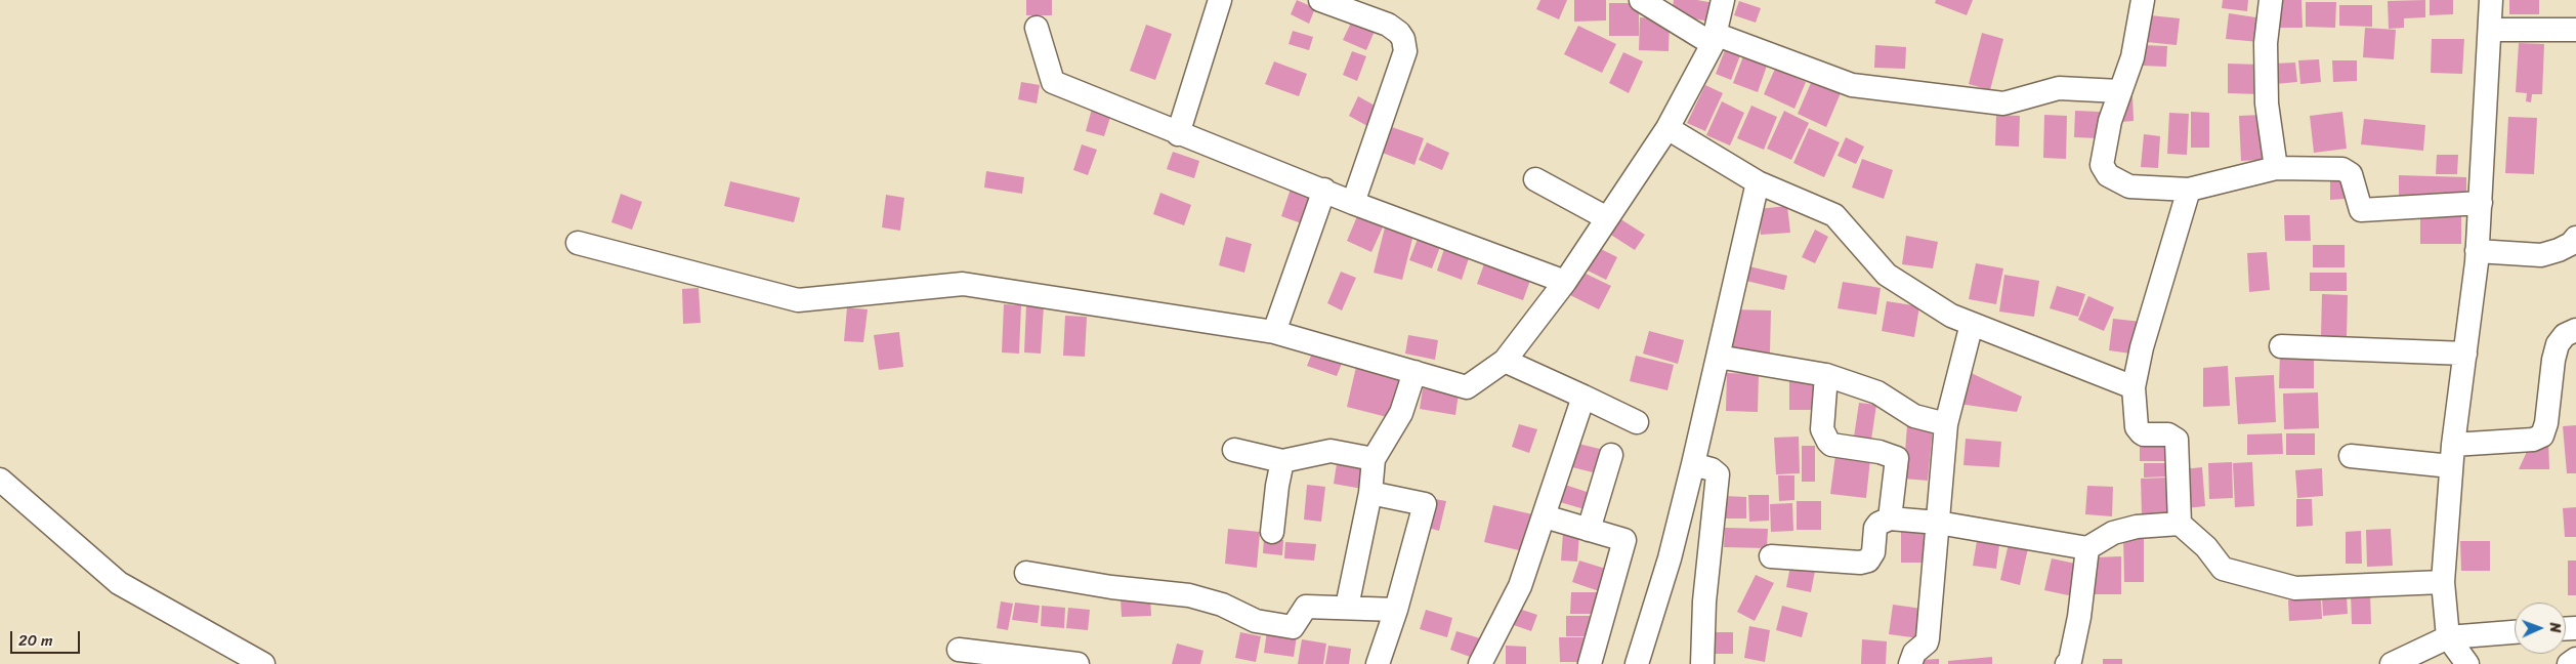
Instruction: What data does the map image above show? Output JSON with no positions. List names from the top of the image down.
{
  "scale_bar": "20 m",
  "north": "right"
}
